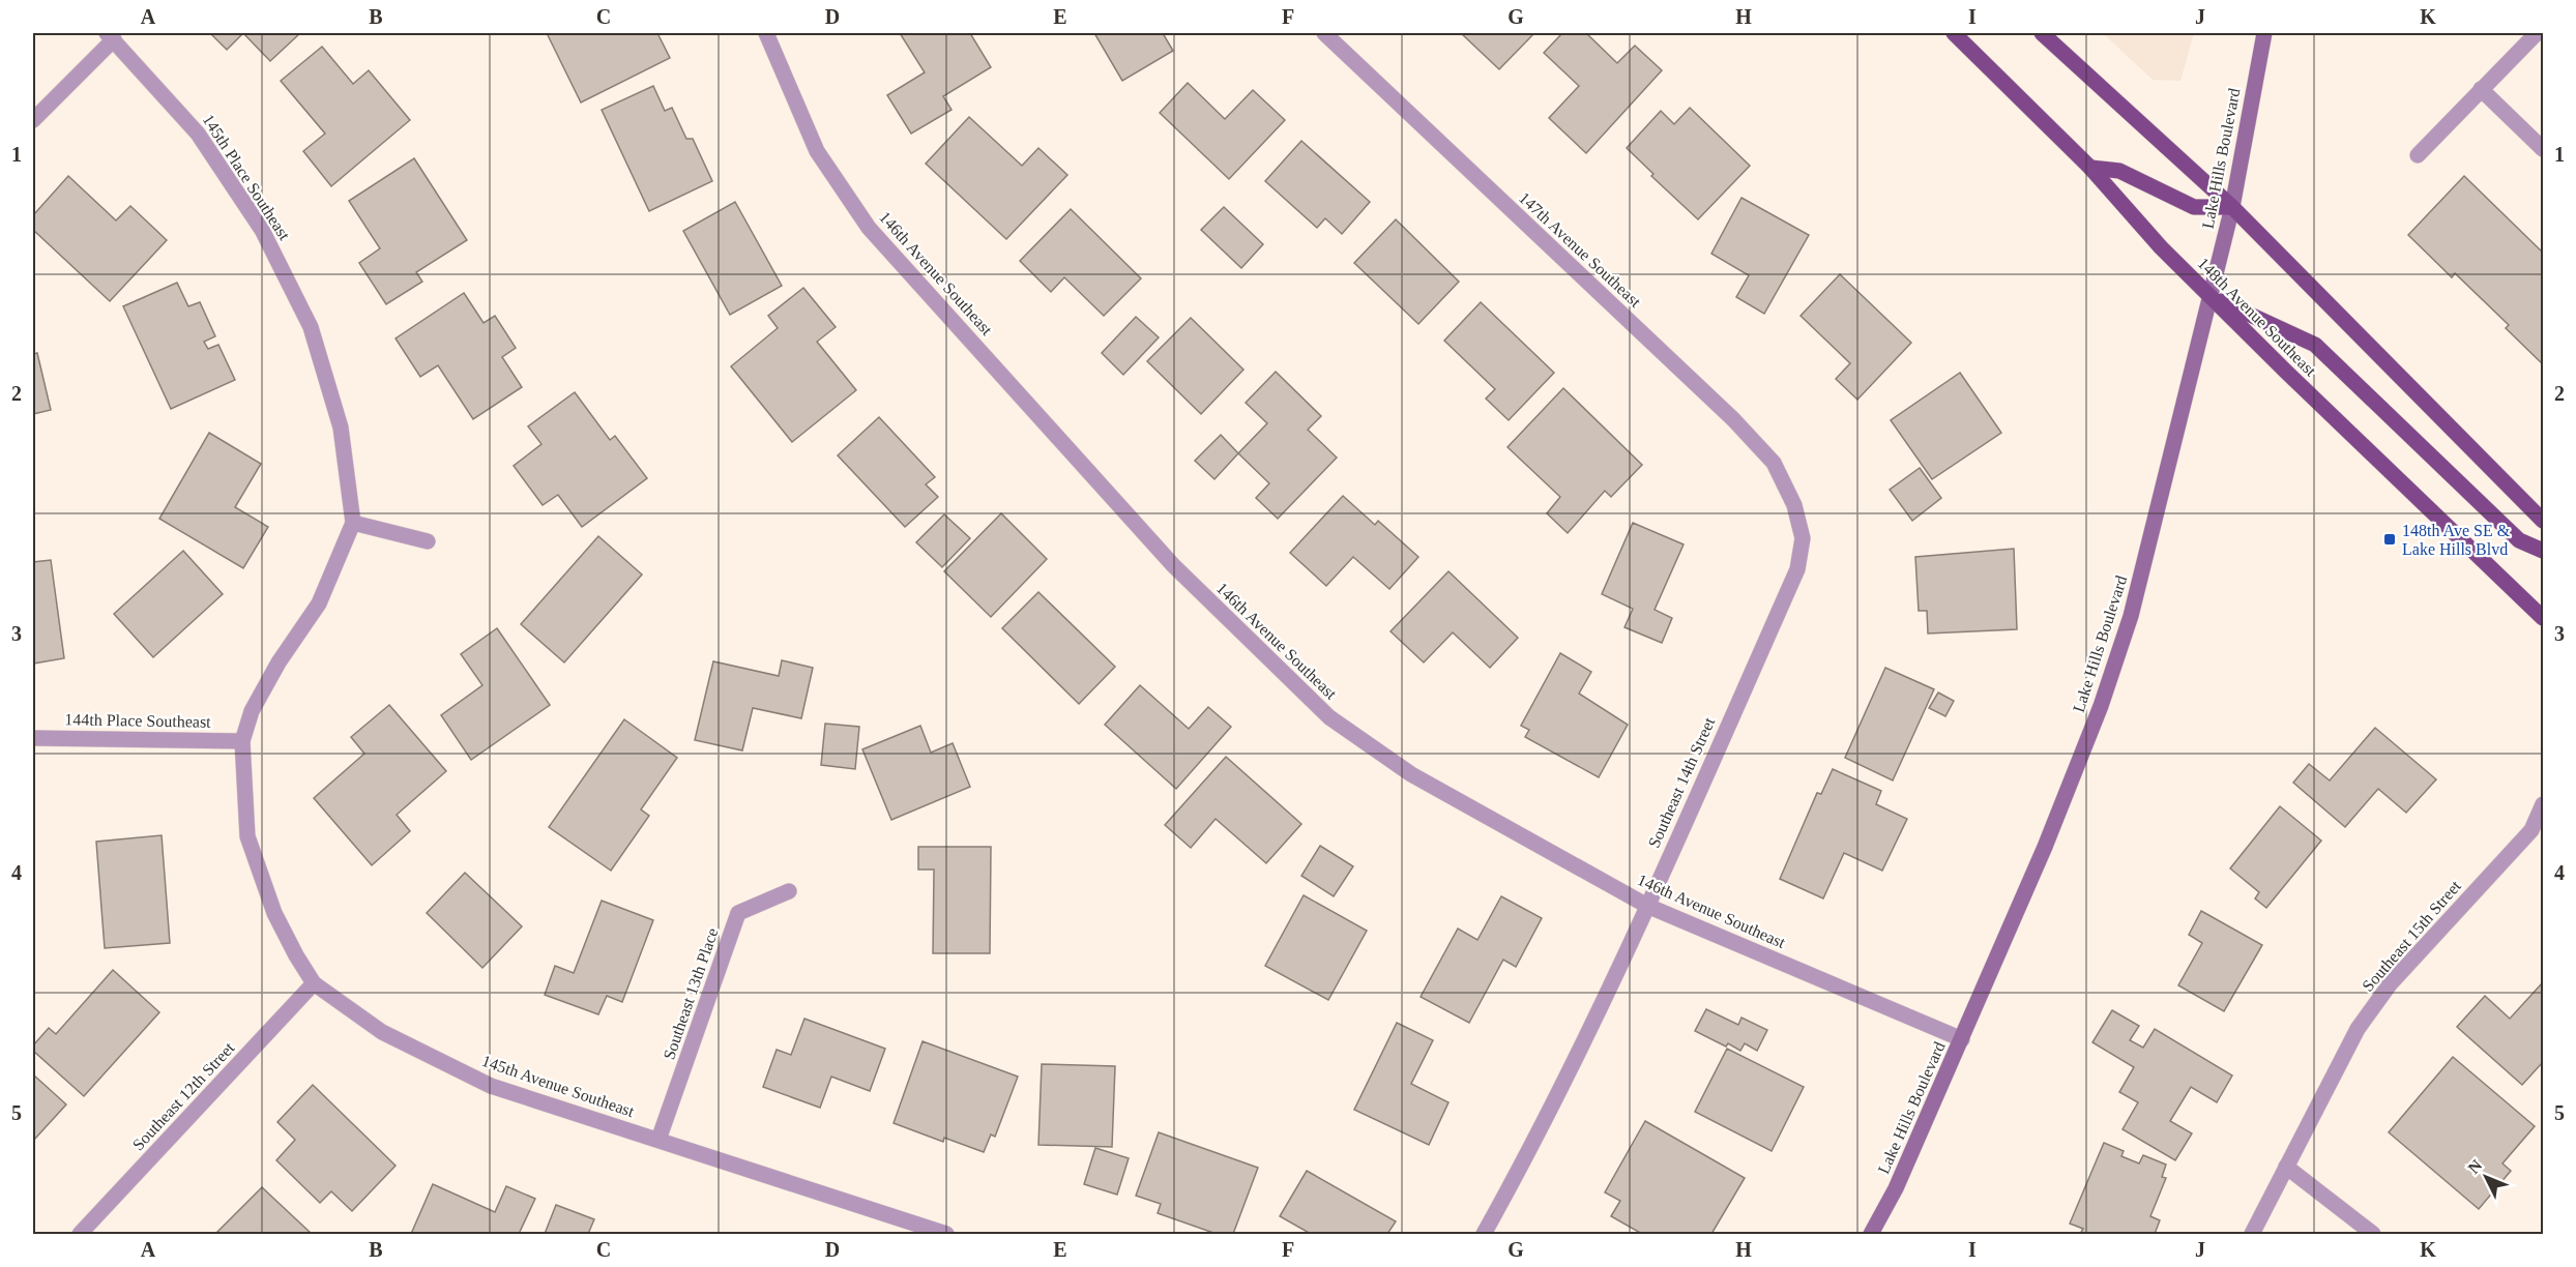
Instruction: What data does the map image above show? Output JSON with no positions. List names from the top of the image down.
{
  "streets": {
    "main road": ["148th Avenue Southeast"],
    "street": [
      "Lake Hills Boulevard",
      "145th Place Southeast",
      "147th Avenue Southeast",
      "146th Avenue Southeast",
      "144th Place Southeast",
      "Southeast 14th Street",
      "Southeast 15th Street",
      "Southeast 13th Place",
      "145th Avenue Southeast",
      "Southeast 12th Street"
    ]
  },
  "crossings": [
    ["Lake Hills Boulevard", "146th Avenue Southeast"],
    ["Lake Hills Boulevard", "148th Avenue Southeast"],
    ["147th Avenue Southeast", "Southeast 14th Street"],
    ["146th Avenue Southeast", "Southeast 14th Street"],
    ["144th Place Southeast", "145th Avenue Southeast"],
    ["Southeast 13th Place", "145th Avenue Southeast"],
    ["145th Avenue Southeast", "Southeast 12th Street"]
  ],
  "places": {
    "transit": ["148th Ave SE & Lake Hills Blvd"]
  },
  "north": "top left",
  "grid": {
    "columns": [
      "A",
      "B",
      "C",
      "D",
      "E",
      "F",
      "G",
      "H",
      "I",
      "J",
      "K"
    ],
    "rows": [
      "1",
      "2",
      "3",
      "4",
      "5"
    ]
  }
}
